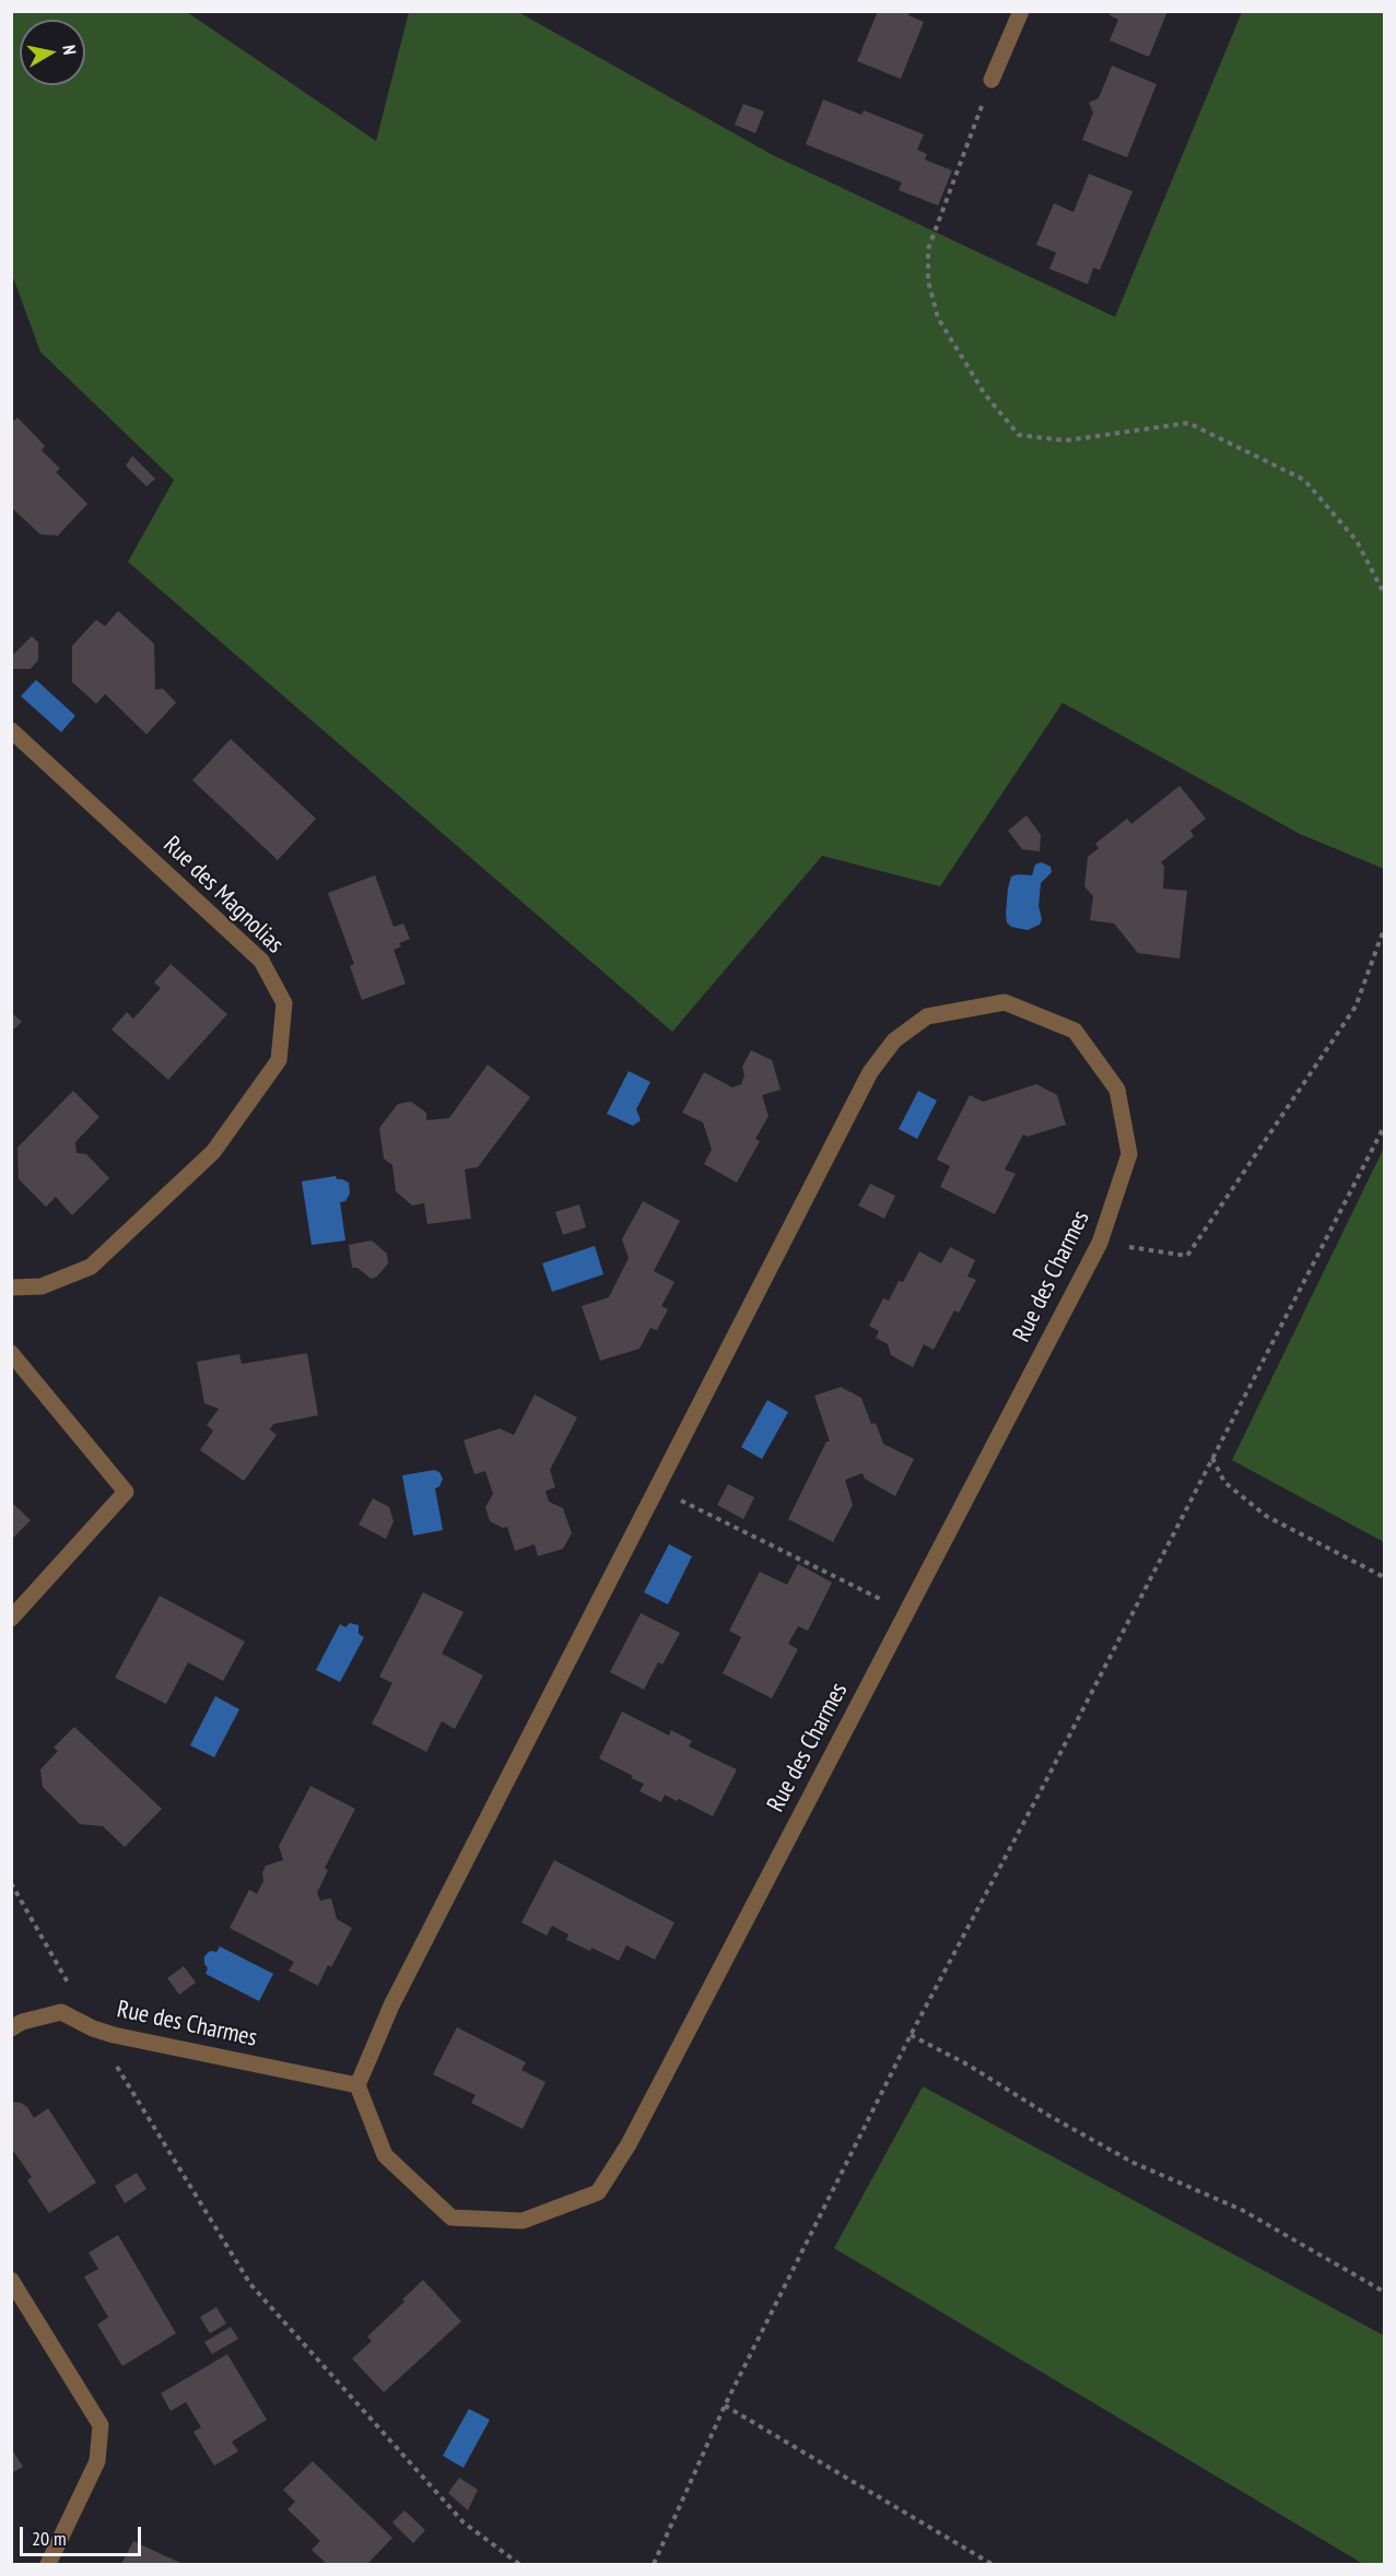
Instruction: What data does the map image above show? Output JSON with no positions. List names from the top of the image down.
{
  "streets": {
    "street": ["Rue des Magnolias", "Rue des Charmes"]
  },
  "scale_bar": "20 m",
  "north": "right"
}
